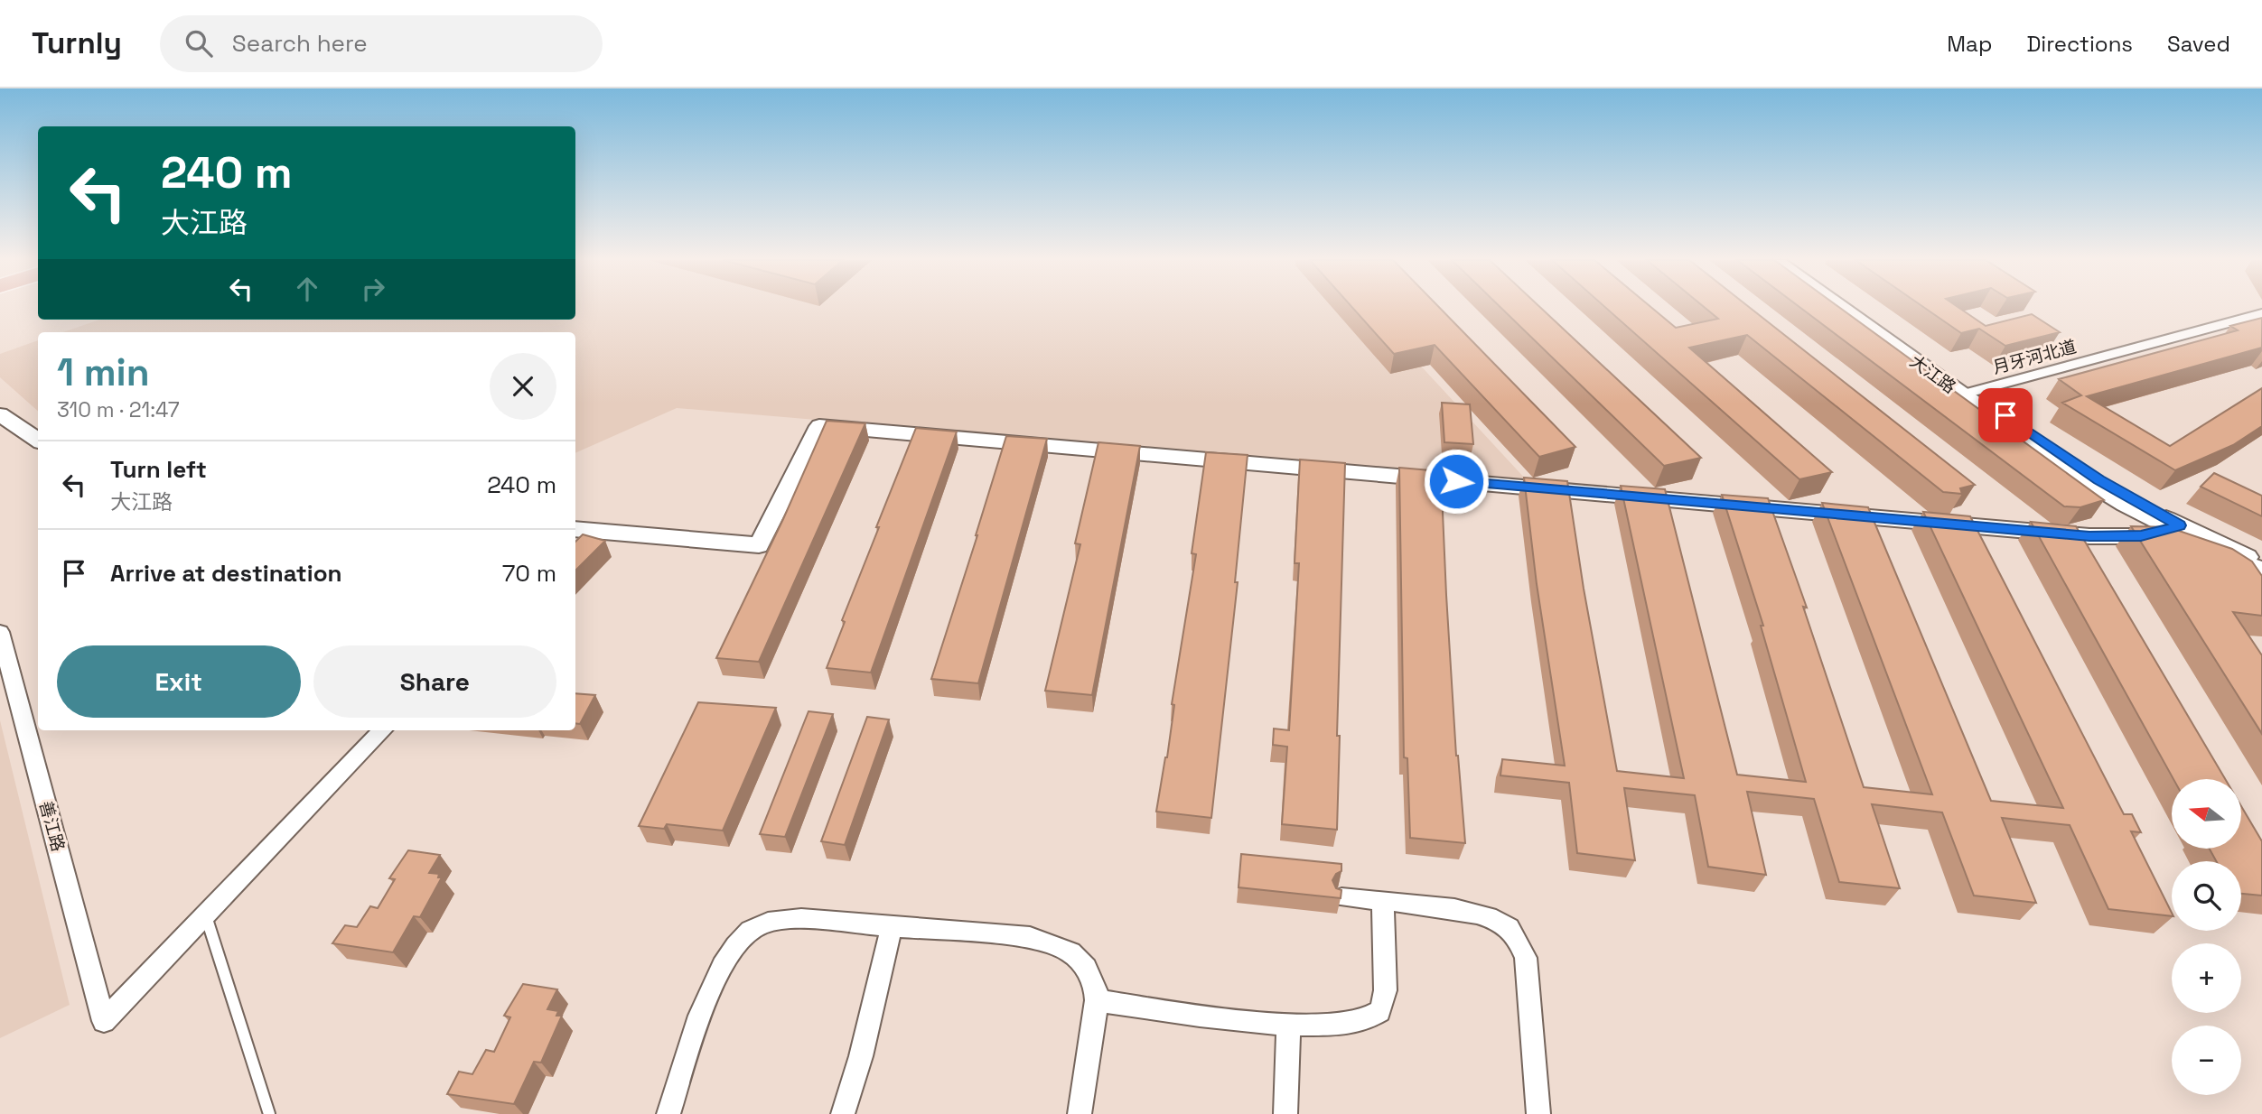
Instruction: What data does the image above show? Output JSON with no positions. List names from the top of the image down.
{
  "streets": {
    "street": ["月牙河北道", "大江路", "善江路"]
  },
  "crossings": [
    ["月牙河北道", "大江路"]
  ],
  "north": "left",
  "page": {
    "header": "Turnly",
    "search": "Search here",
    "nav": ["Map", "Directions", "Saved"],
    "turn": ["240 m", "大江路"],
    "heading": ["1 min", "310 m · 21:47"],
    "list": [
      {
        "name": "Turn left",
        "note": "大江路",
        "value": "240 m"
      },
      {
        "name": "Arrive at destination",
        "value": "70 m"
      }
    ],
    "buttons": ["Exit", "Share"],
    "map_buttons": ["+", "−"]
  }
}
